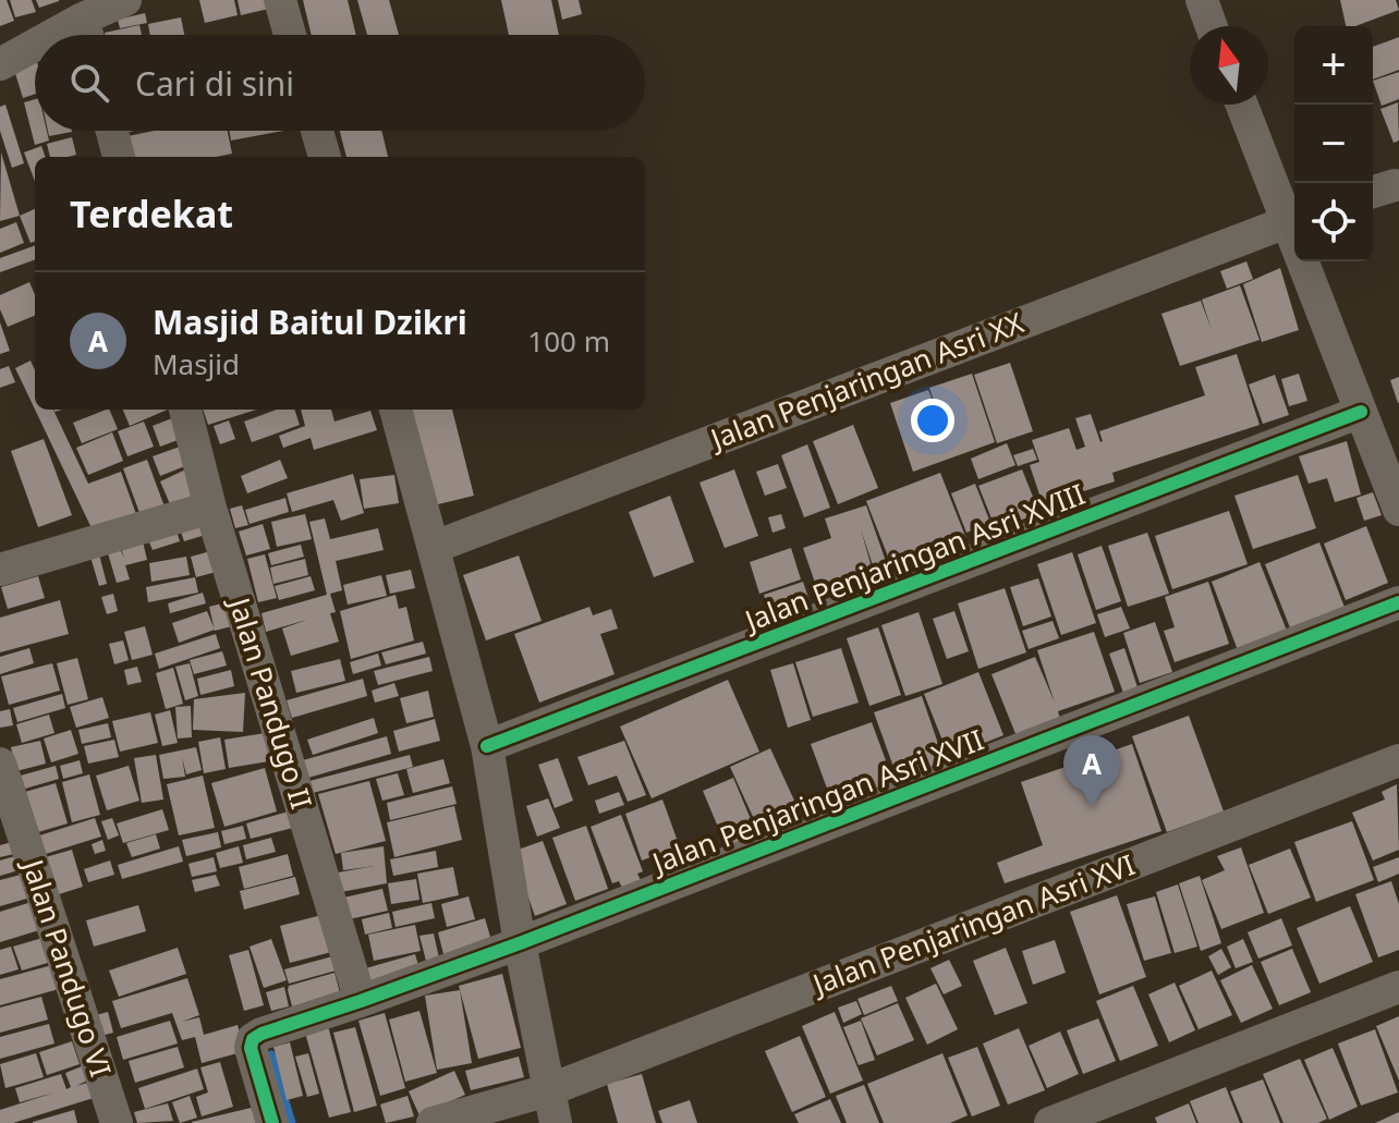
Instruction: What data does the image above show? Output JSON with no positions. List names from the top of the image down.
{
  "streets": {
    "street": [
      "Jalan Penjaringan Asri XX",
      "Jalan Penjaringan Asri XVIII",
      "Jalan Pandugo II",
      "Jalan Penjaringan Asri XVII",
      "Jalan Penjaringan Asri XVI",
      "Jalan Pandugo VI"
    ]
  },
  "crossings": [
    ["Jalan Pandugo II", "Jalan Penjaringan Asri XVII"]
  ],
  "north": "top",
  "page": {
    "map_buttons": ["+", "−"],
    "search": "Cari di sini",
    "heading": "Terdekat",
    "list": [
      {
        "mark": "A",
        "name": "Masjid Baitul Dzikri",
        "note": "Masjid",
        "value": "100 m"
      }
    ],
    "pins": "A"
  }
}
